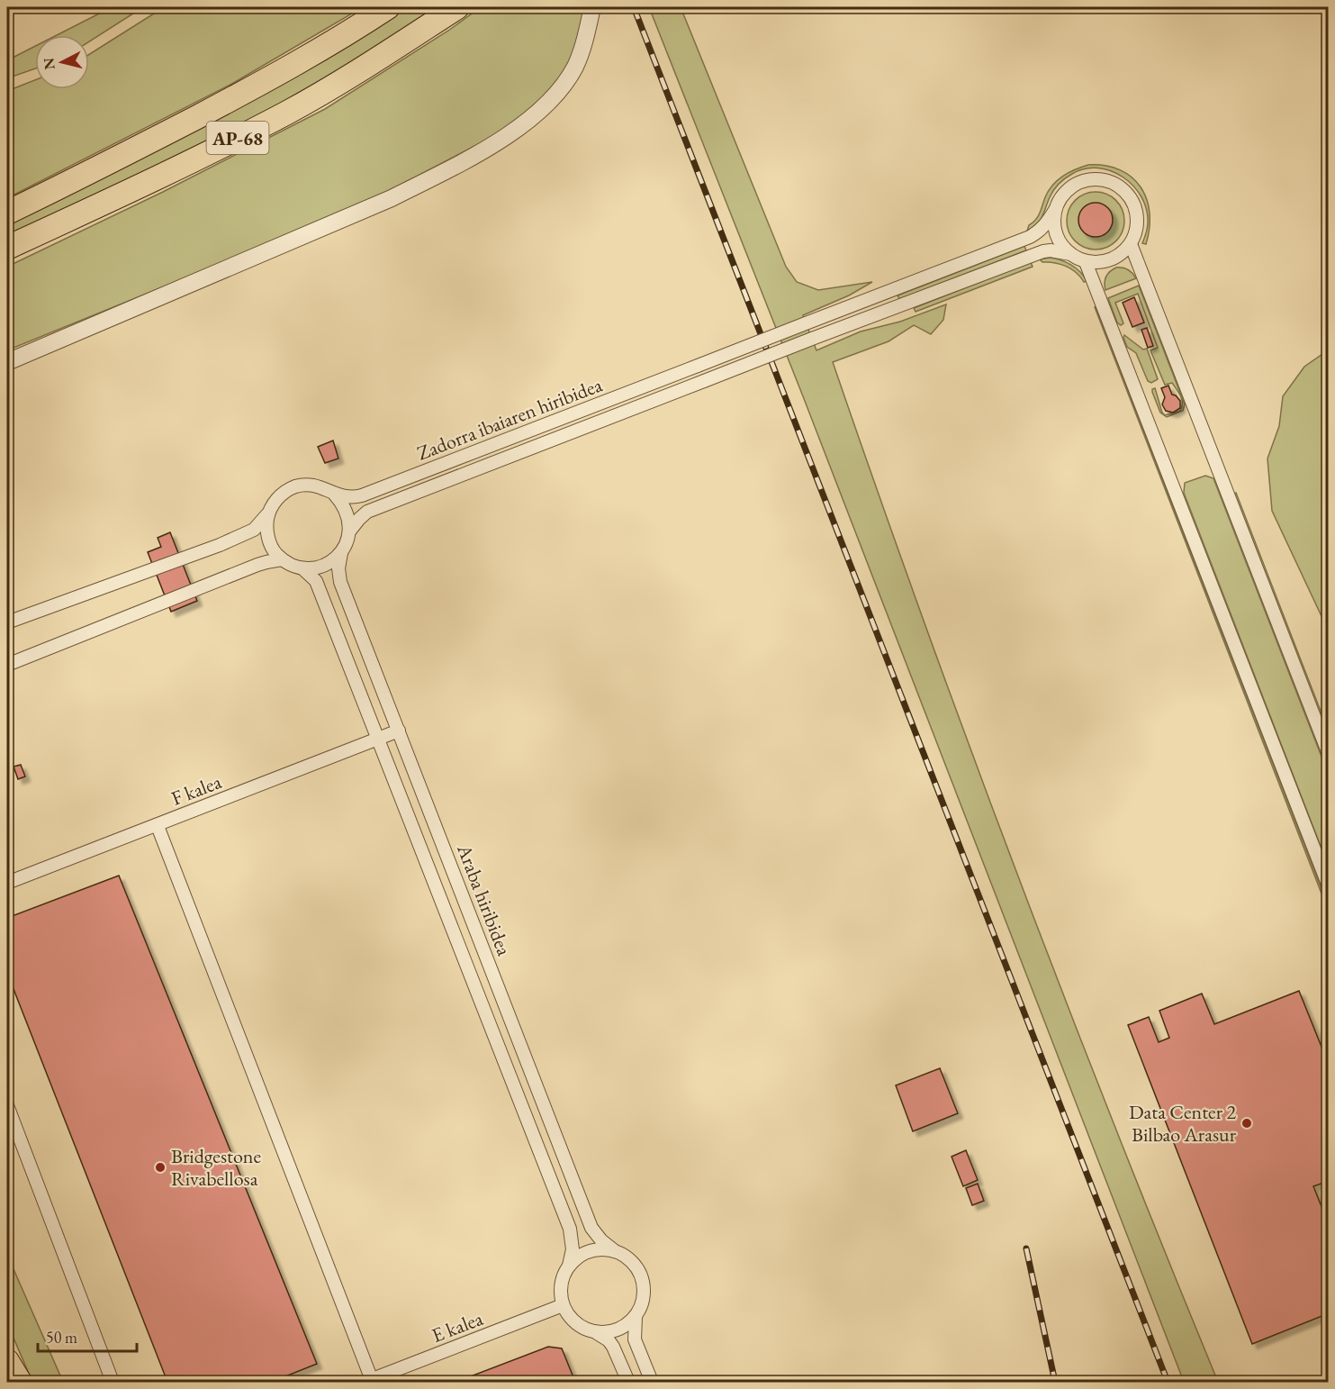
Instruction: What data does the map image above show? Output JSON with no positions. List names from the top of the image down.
{
  "streets": {
    "highway": ["AP-68"],
    "street": [
      "Zadorra ibaiaren hiribidea",
      "F kalea",
      "Araba hiribidea",
      "E kalea"
    ]
  },
  "crossings": [
    ["Zadorra ibaiaren hiribidea", "Araba hiribidea"],
    ["F kalea", "Araba hiribidea"],
    ["Araba hiribidea", "E kalea"]
  ],
  "places": ["Data Center 2 Bilbao Arasur", "Bridgestone Rivabellosa"],
  "scale_bar": "50 m",
  "north": "left"
}
